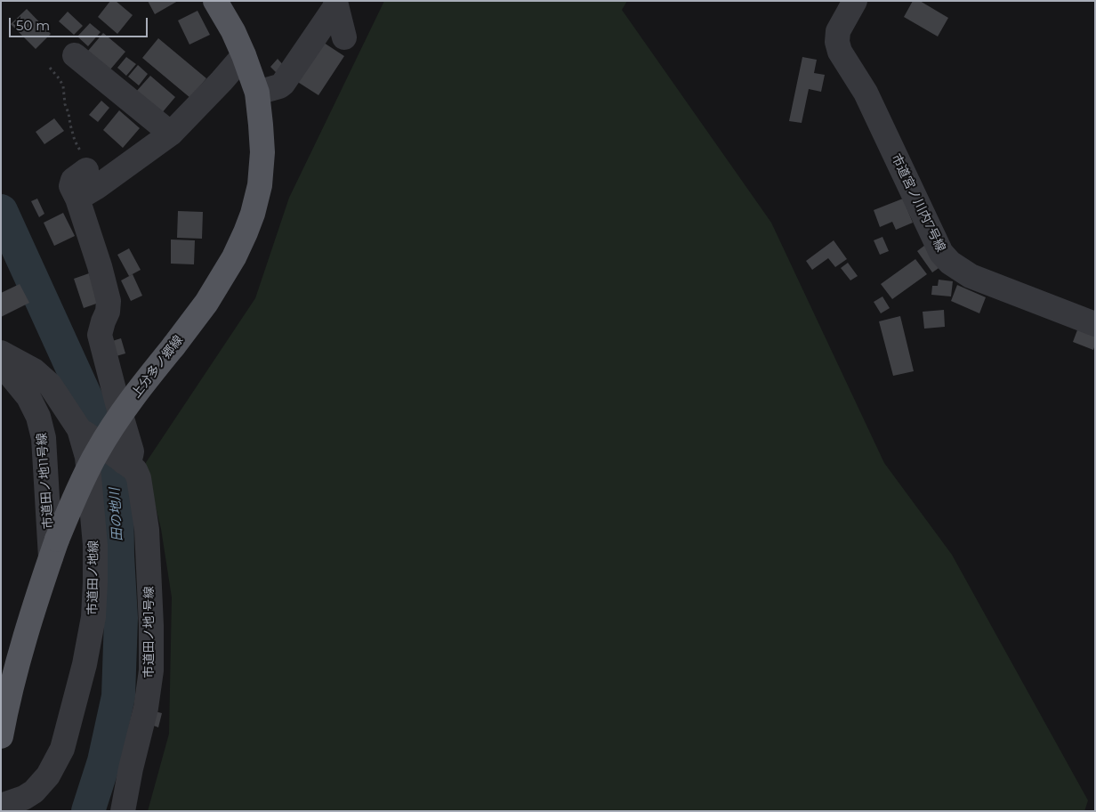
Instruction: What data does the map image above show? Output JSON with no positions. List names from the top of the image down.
{
  "streets": {
    "main road": ["上分多ノ郷線"],
    "street": [
      "市道宮ノ川内7号線",
      "市道田ノ地11号線",
      "市道田ノ地線",
      "市道田ノ地1号線"
    ]
  },
  "crossings": [
    ["上分多ノ郷線", "市道田ノ地11号線"],
    ["市道田ノ地線", "市道田ノ地1号線"]
  ],
  "water": ["田の地川"],
  "scale_bar": "50 m"
}
